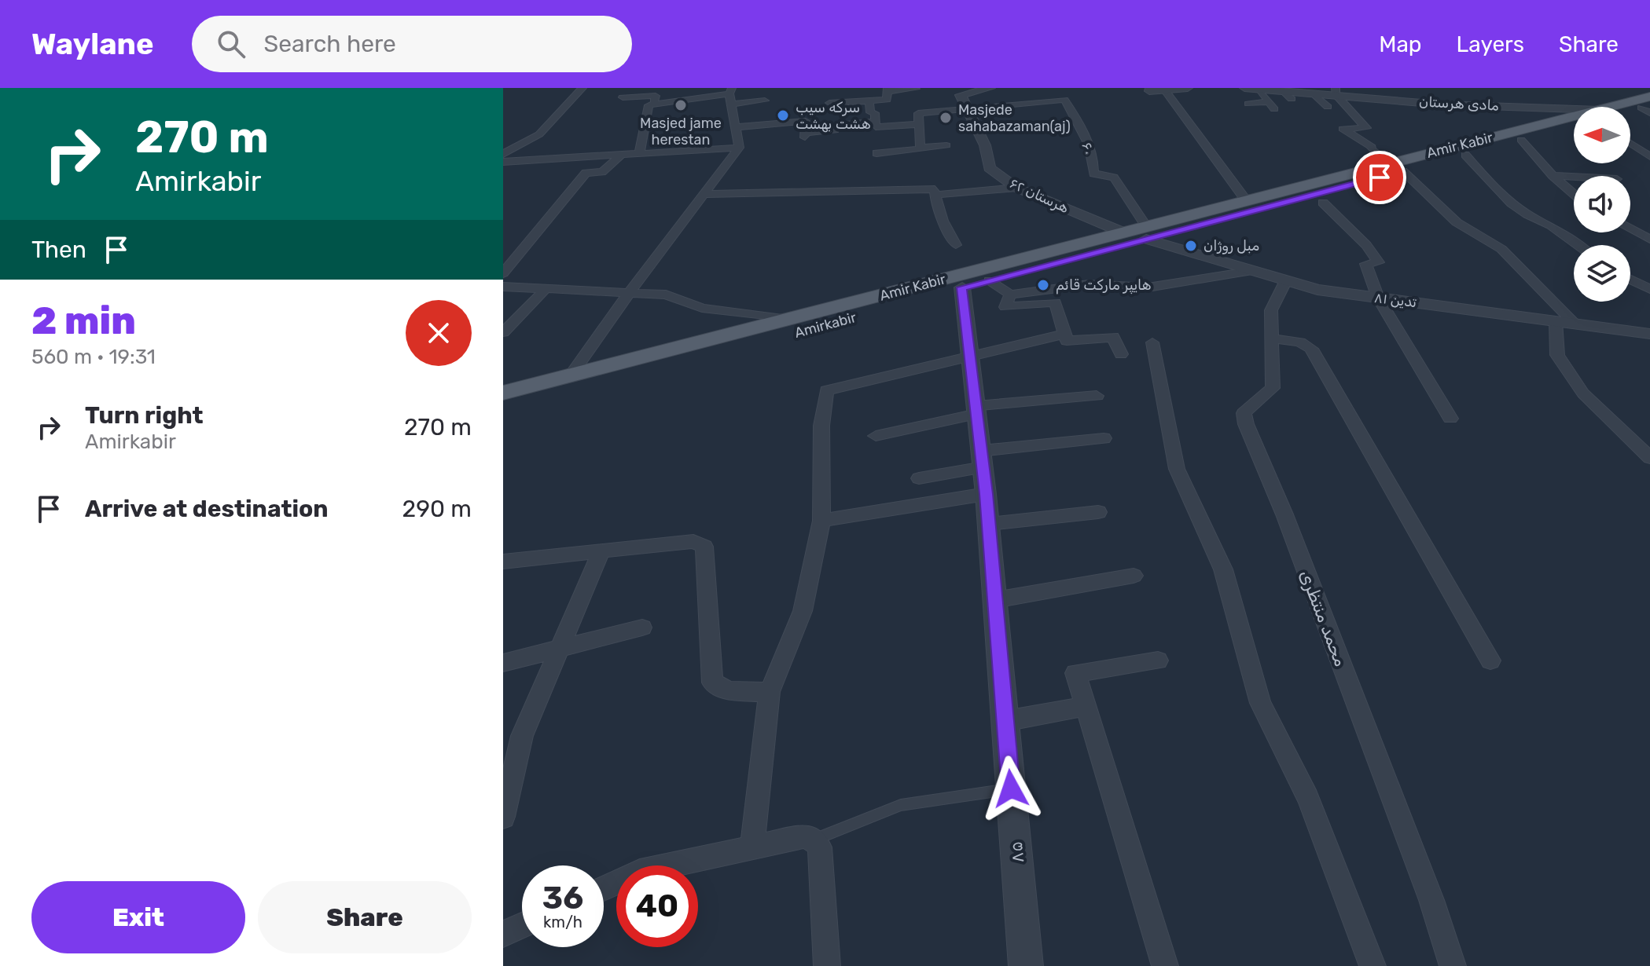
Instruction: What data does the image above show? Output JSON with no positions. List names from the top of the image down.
{
  "streets": {
    "main road": ["Amir Kabir", "Amirkabir"],
    "street": [
      "مادی هرستان",
      "۶۰",
      "هرستان ۶۲",
      "تدین ۸۱",
      "محمد منتظری",
      "۸۵"
    ]
  },
  "crossings": [
    ["Amir Kabir", "۶۰"],
    ["Amir Kabir", "هرستان ۶۲"],
    ["Amir Kabir", "تدین ۸۱"],
    ["Amir Kabir", "Amirkabir"],
    ["۶۰", "هرستان ۶۲"],
    ["۶۰", "تدین ۸۱"],
    ["۶۰", "Amirkabir"],
    ["تدین ۸۱", "Amirkabir"],
    ["تدین ۸۱", "محمد منتظری"],
    ["Amirkabir", "۸۵"]
  ],
  "places": [
    "Masjed jame herestan",
    "سرکه سیب هشت بهشت",
    "Masjede sahabazaman(aj)",
    "مبل روژان",
    "هایپر مارکت قائم"
  ],
  "north": "left",
  "page": {
    "header": "Waylane",
    "search": "Search here",
    "nav": ["Map", "Layers", "Share"],
    "turn": ["270 m", "Amirkabir"],
    "then": "Then",
    "heading": ["2 min", "560 m · 19:31"],
    "list": [
      {
        "name": "Turn right",
        "note": "Amirkabir",
        "value": "270 m"
      },
      {
        "name": "Arrive at destination",
        "value": "290 m"
      }
    ],
    "speed": "36 km/h",
    "limit": "40",
    "buttons": ["Exit", "Share"]
  }
}
